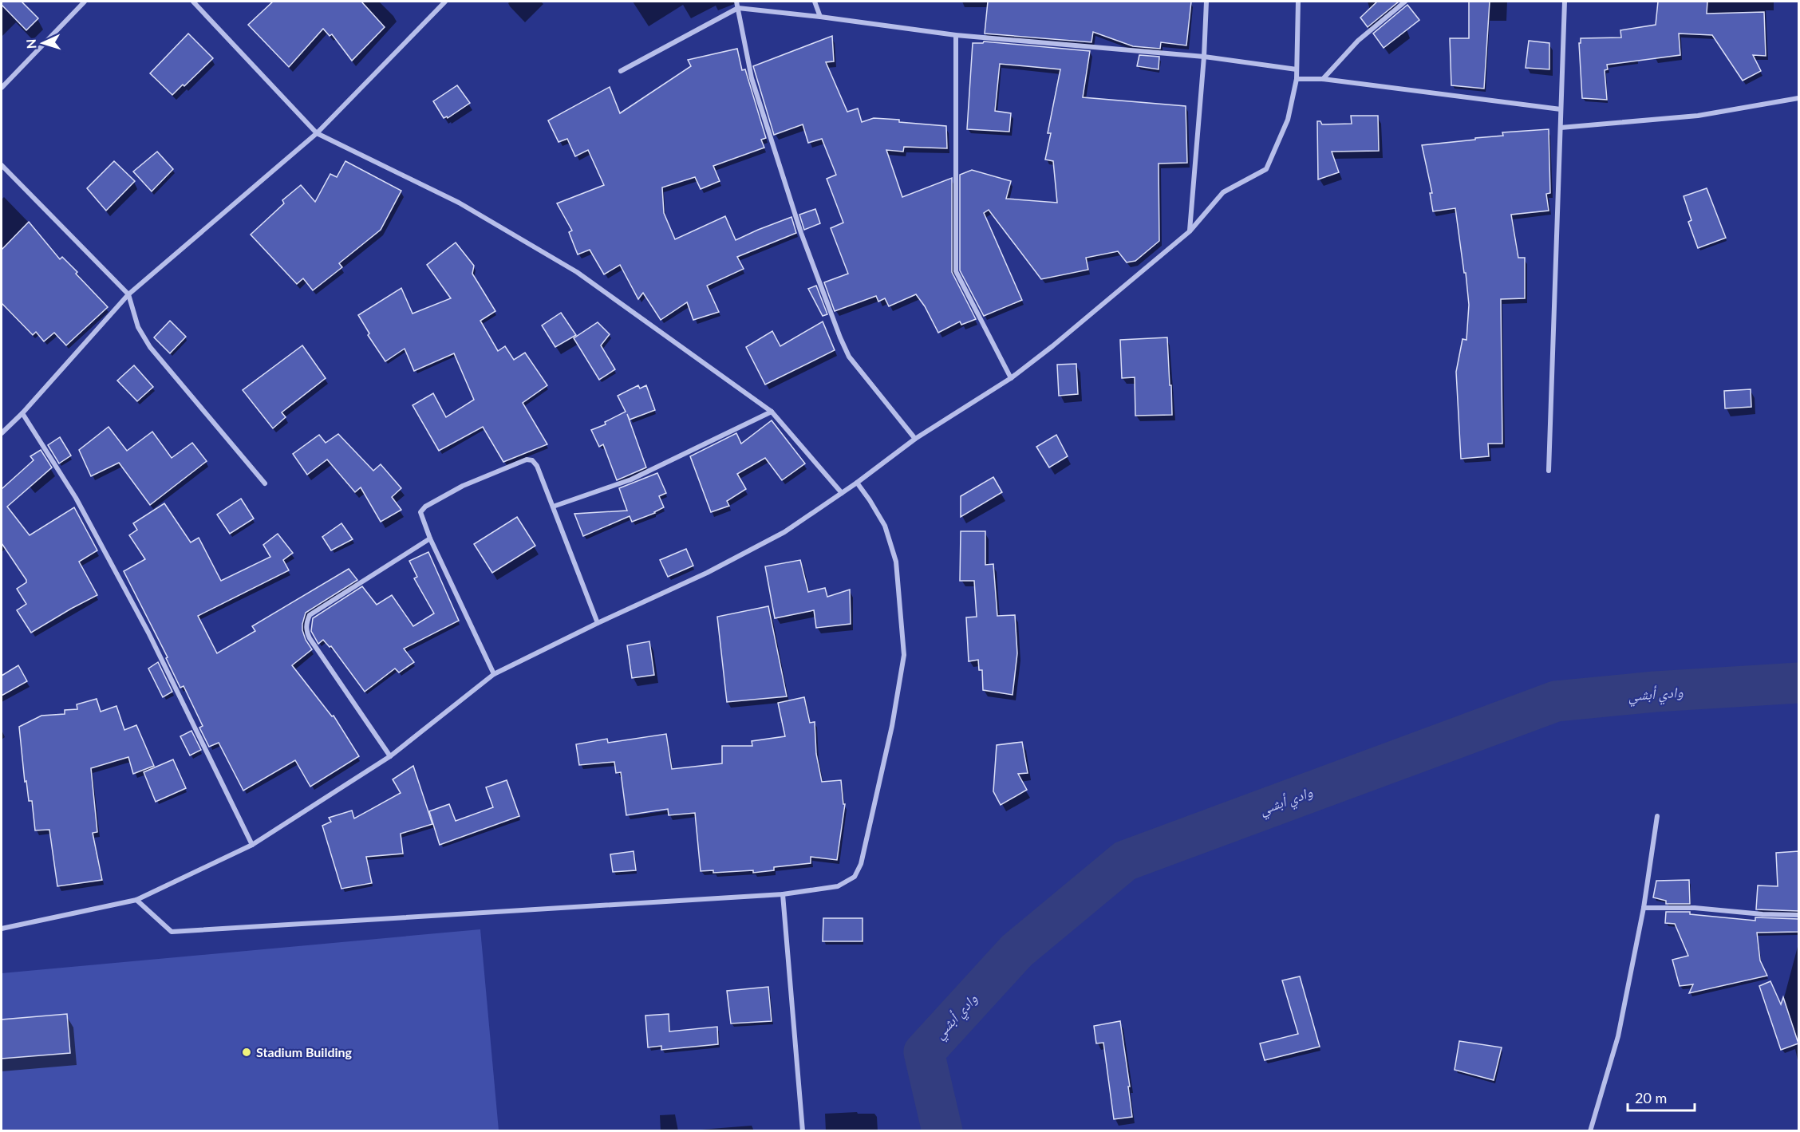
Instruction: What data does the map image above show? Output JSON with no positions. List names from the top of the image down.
{
  "water": ["وادي أبشي"],
  "places": ["Stadium Building"],
  "scale_bar": "20 m",
  "north": "left"
}
